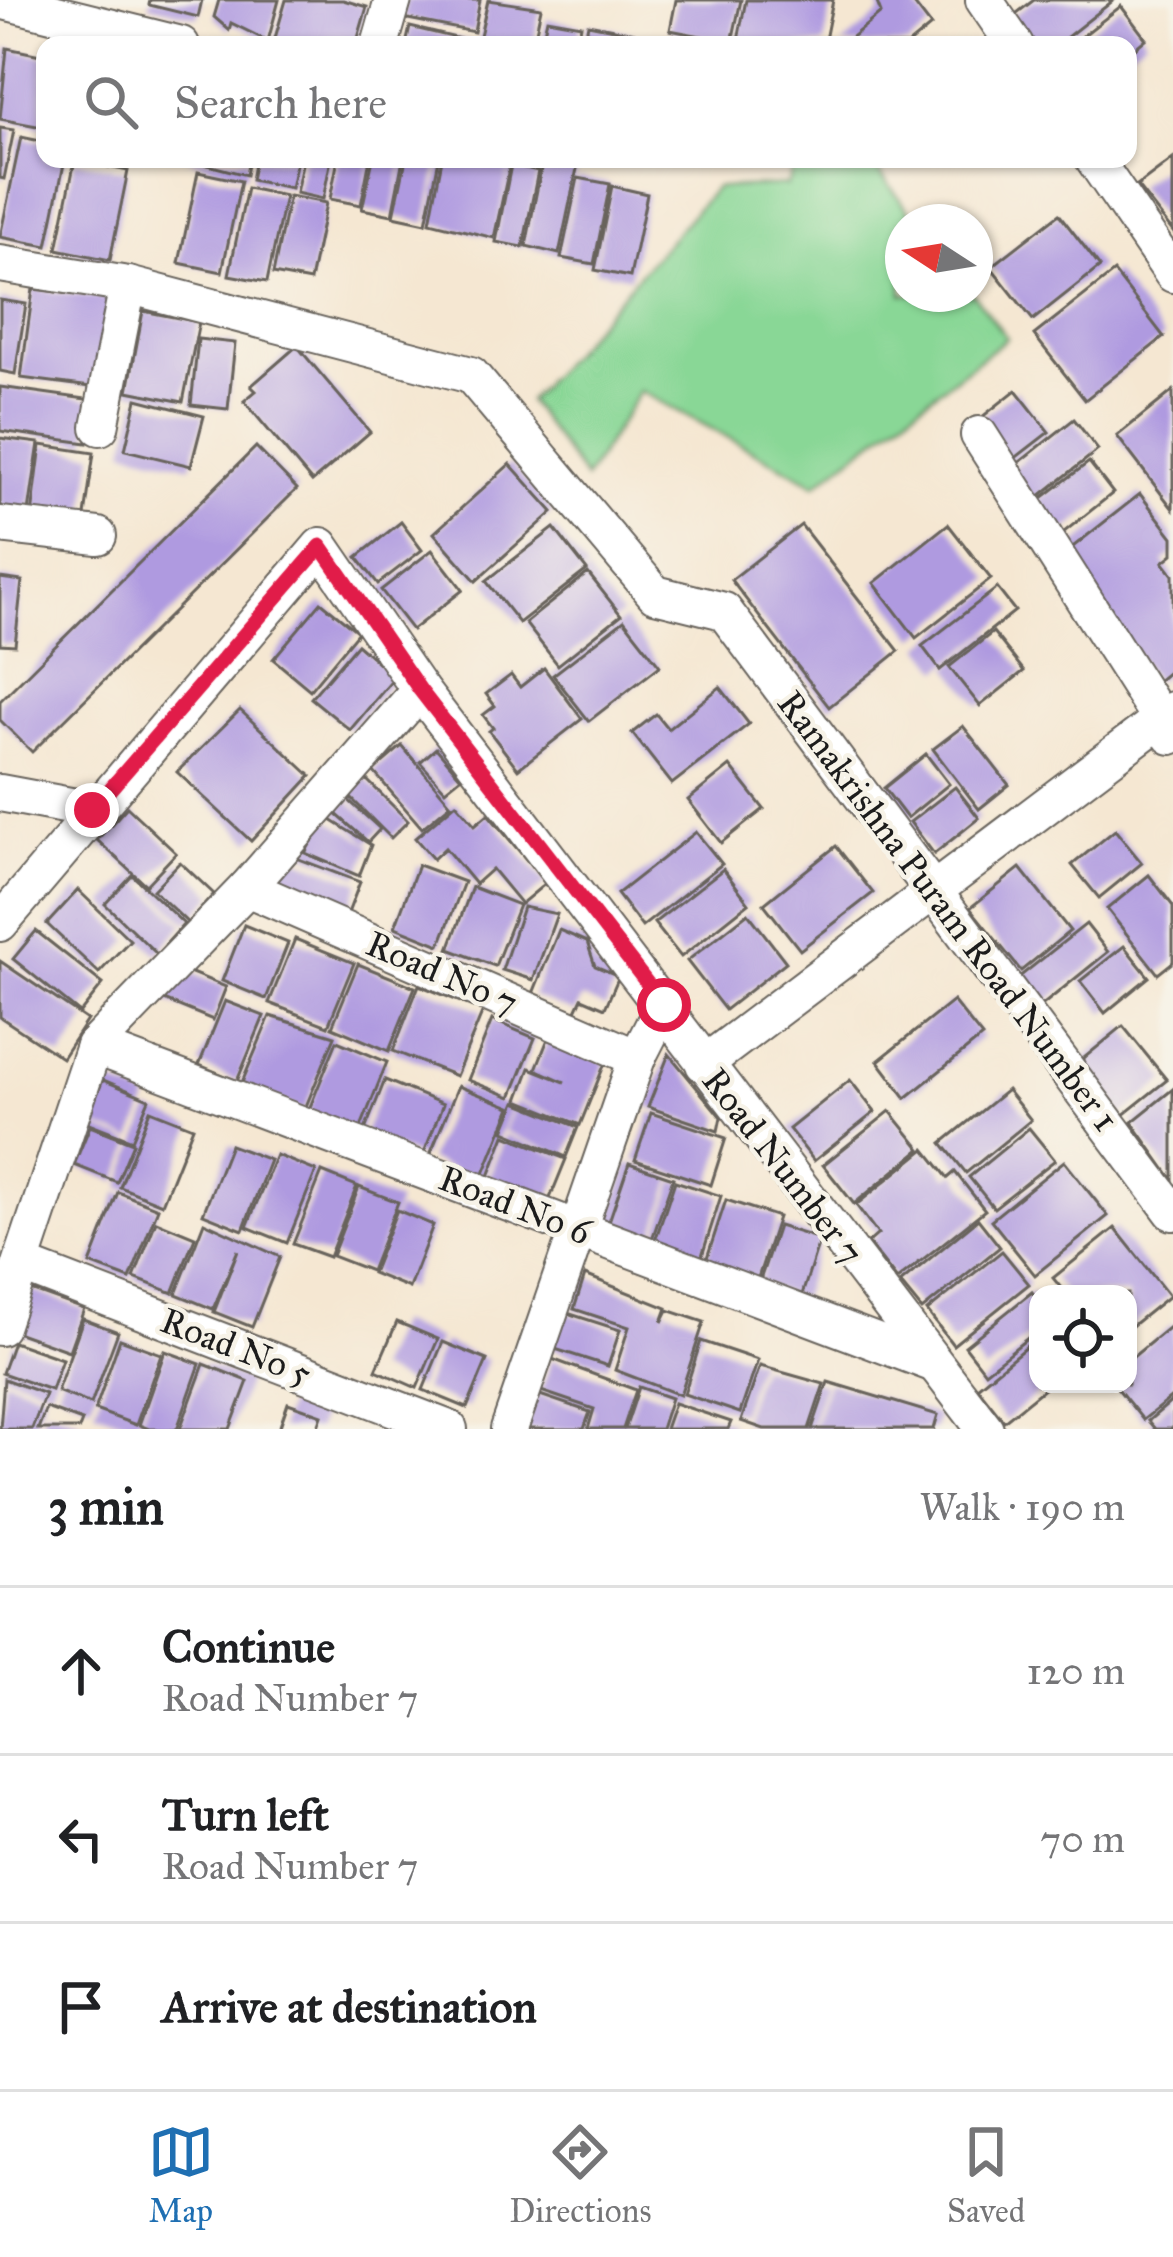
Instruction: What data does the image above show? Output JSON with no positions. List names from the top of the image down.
{
  "streets": {
    "street": [
      "Ramakrishna Puram Road Number 1",
      "Road No 7",
      "Road Number 7",
      "Road No 6",
      "Road No 5"
    ]
  },
  "crossings": [
    ["Road Number 7", "Road No 6"]
  ],
  "north": "left",
  "page": {
    "search": "Search here",
    "heading": ["3 min", "Walk · 190 m"],
    "list": [
      ["Continue", "Road Number 7", "120 m"],
      ["Turn left", "Road Number 7", "70 m"],
      "Arrive at destination"
    ],
    "nav": ["Map", "Directions", "Saved"]
  }
}
